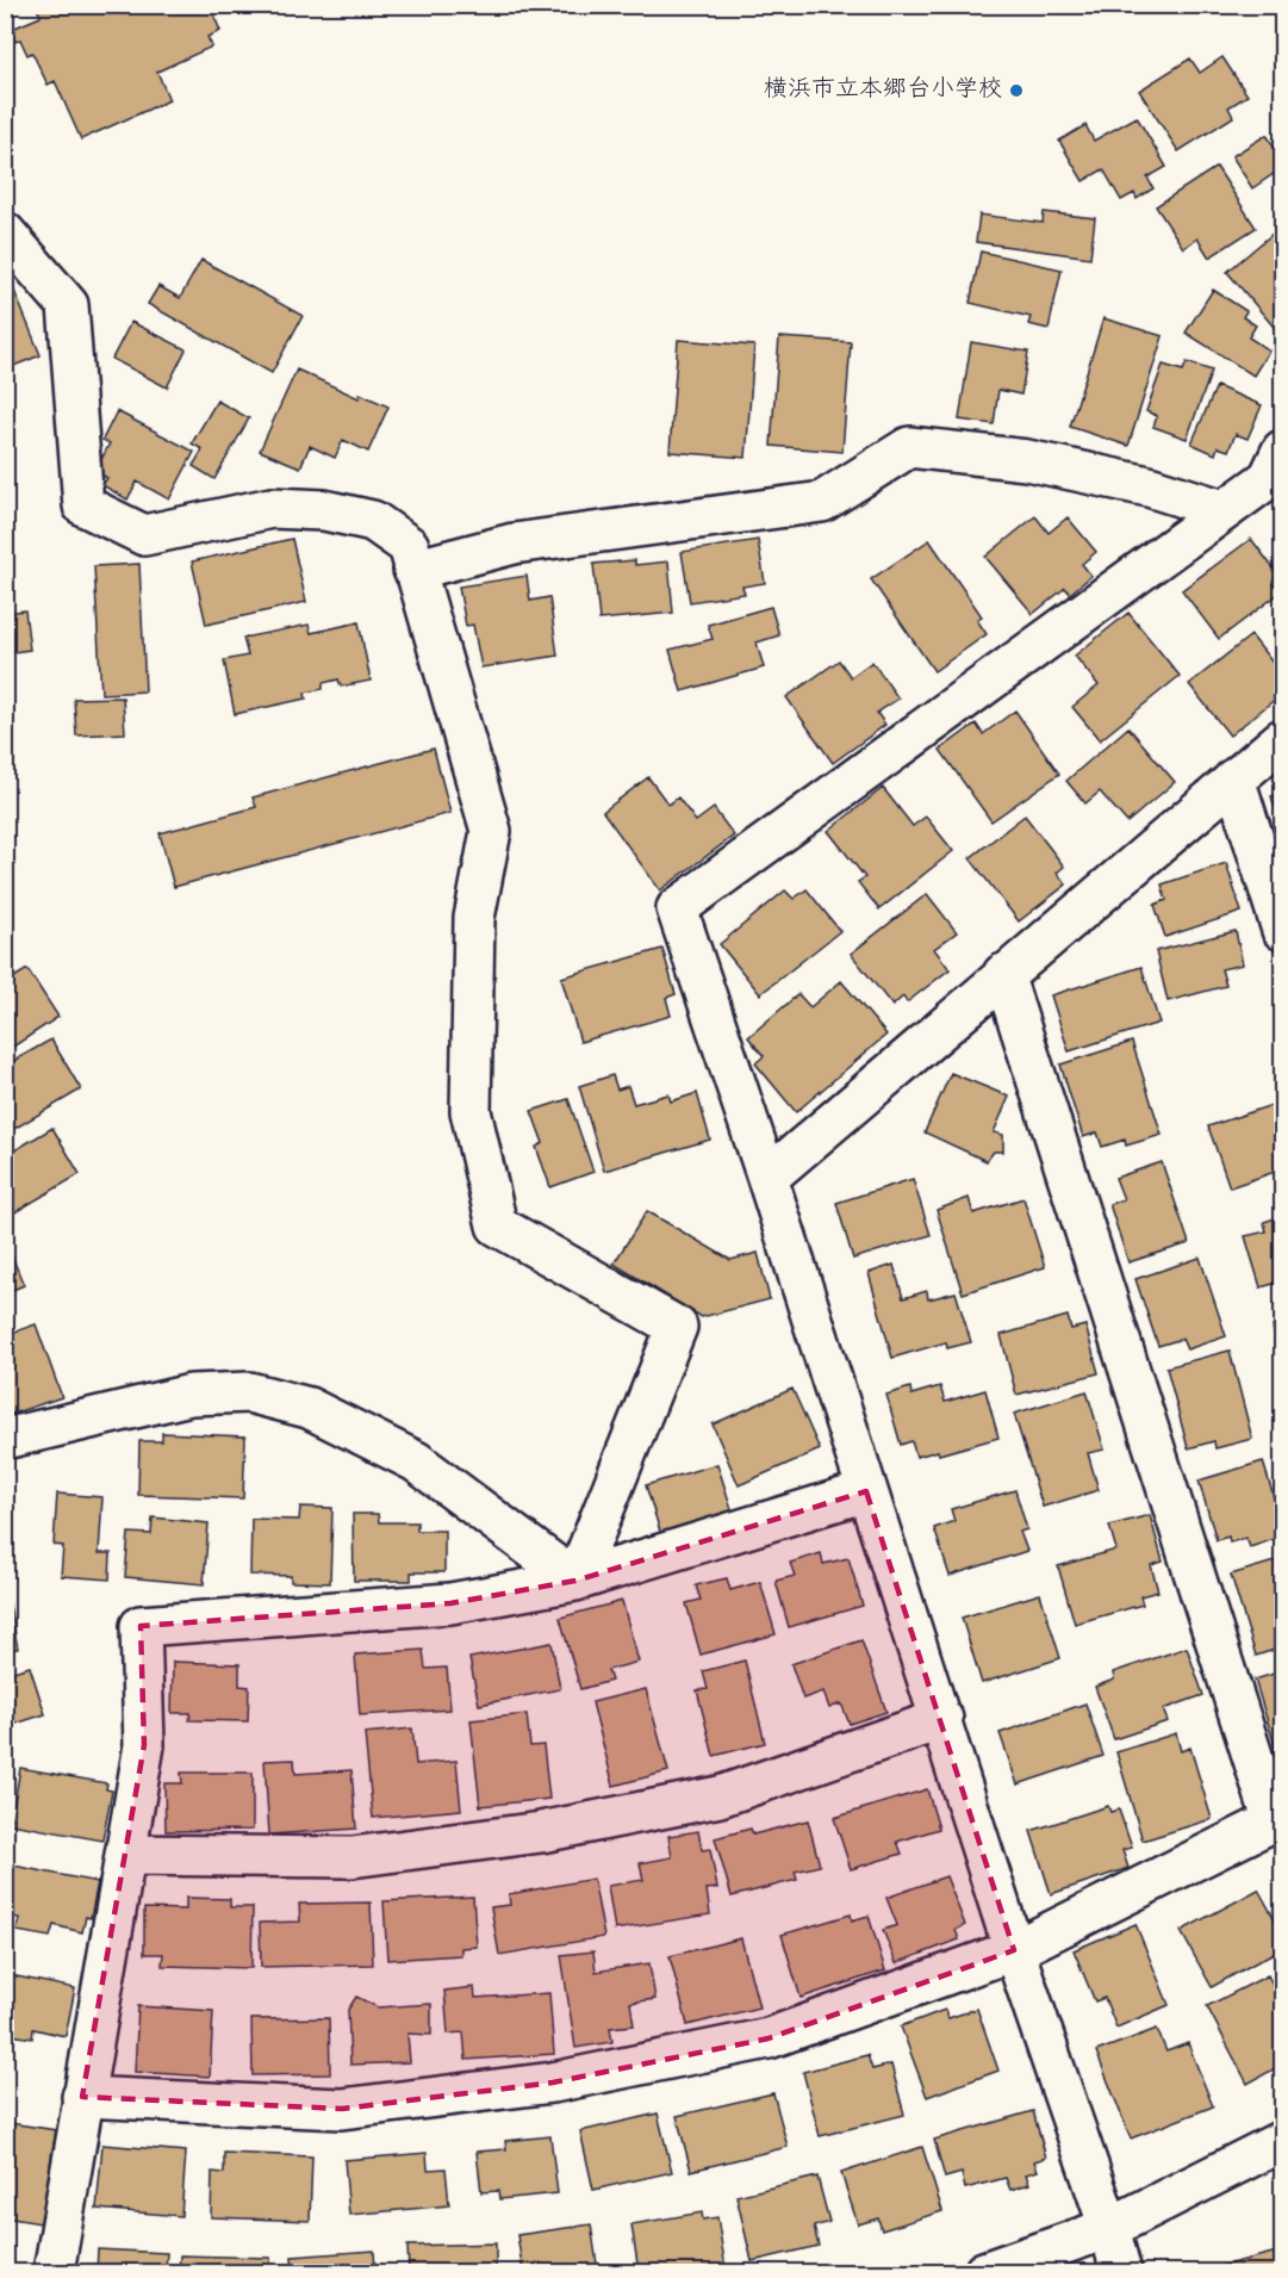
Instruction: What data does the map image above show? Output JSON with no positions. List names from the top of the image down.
{
  "places": ["横浜市立本郷台小学校"]
}
